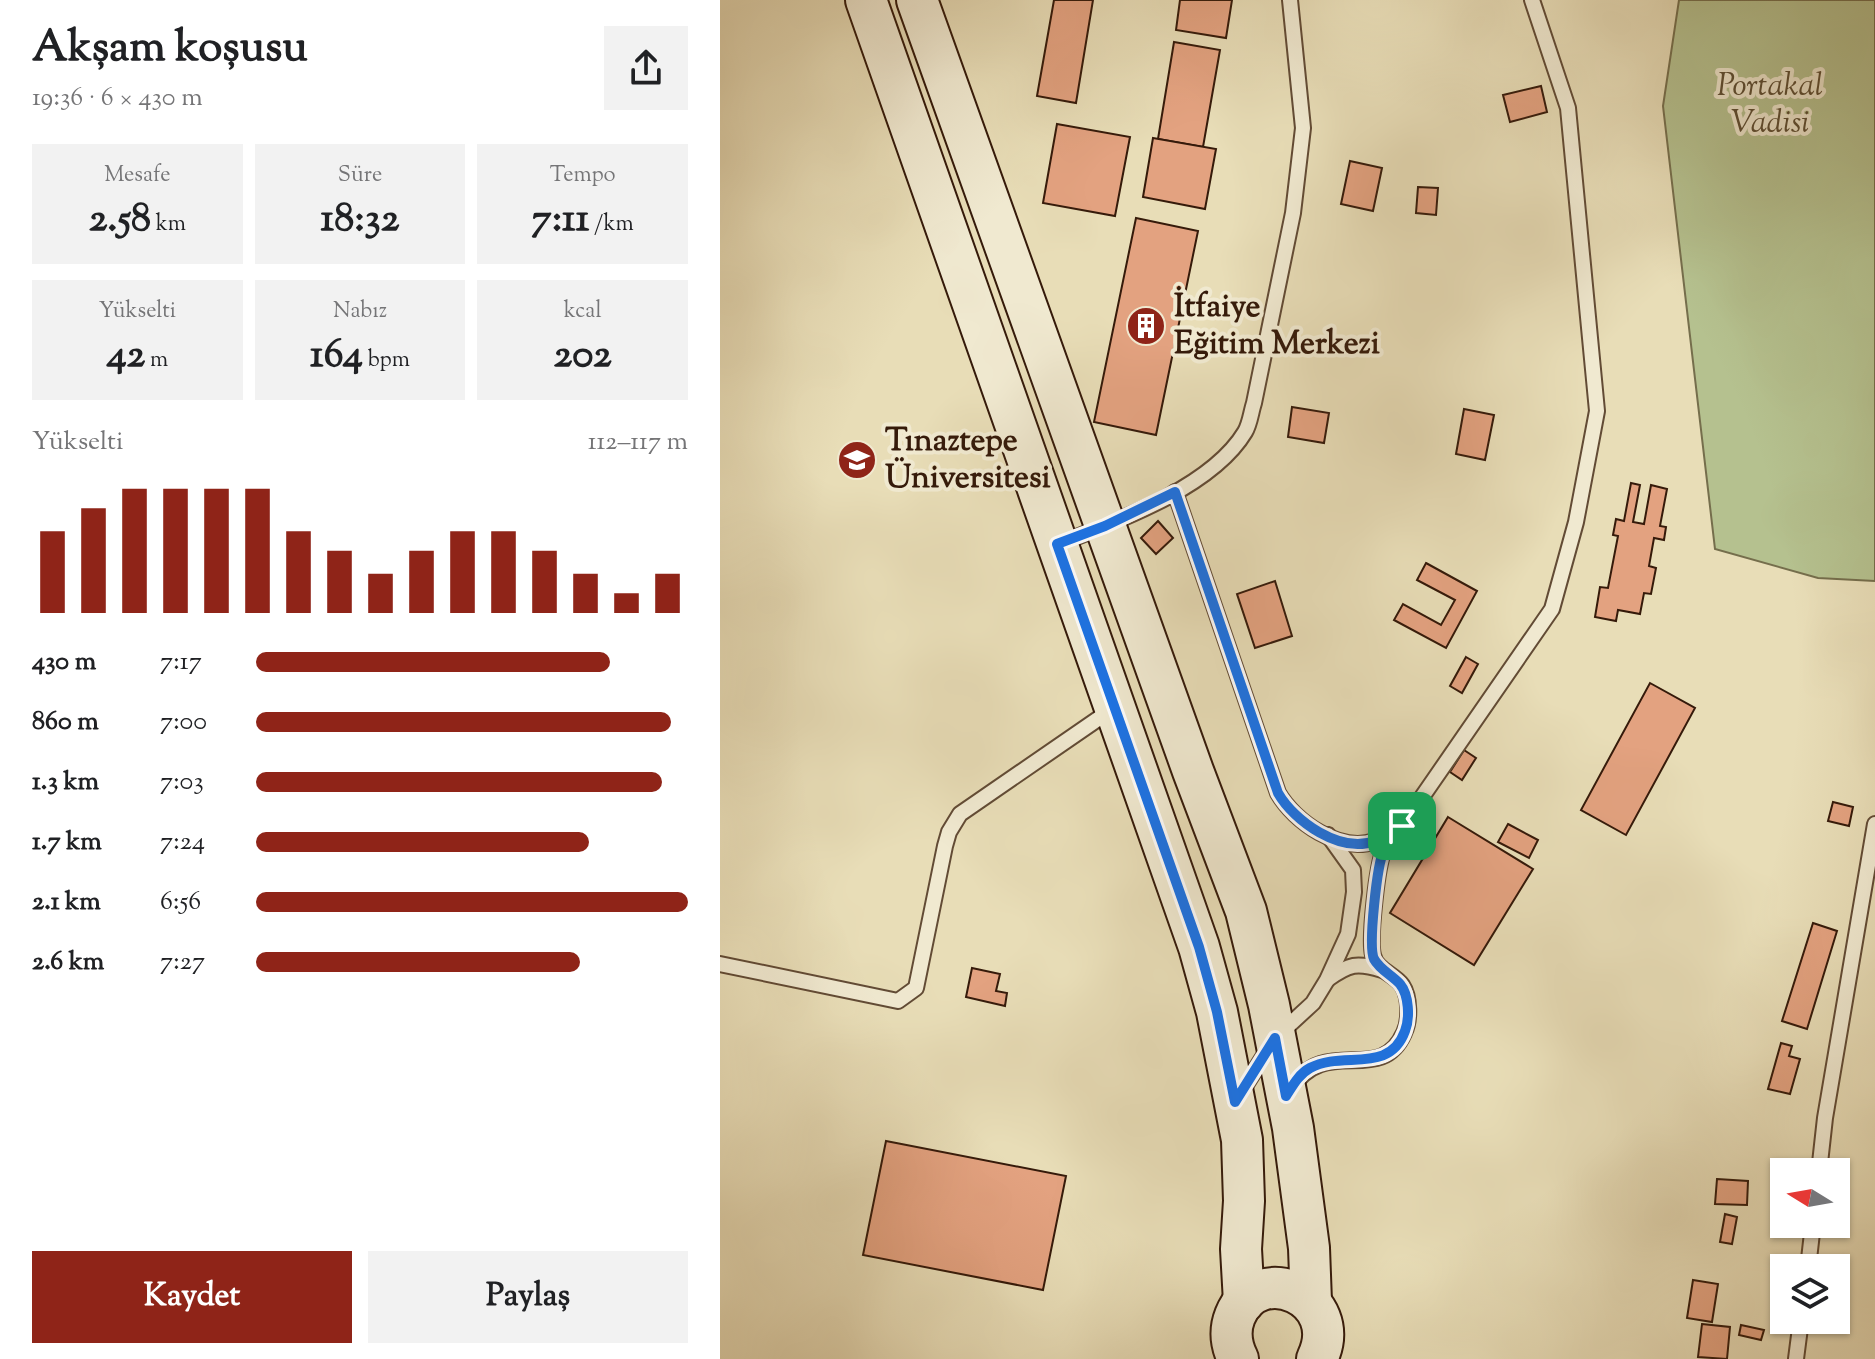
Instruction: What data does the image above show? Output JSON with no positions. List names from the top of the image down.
{
  "parks": ["Portakal Vadisi"],
  "places": {
    "building": ["İtfaiye Eğitim Merkezi"],
    "school or university": ["Tınaztepe Üniversitesi"]
  },
  "north": "left",
  "page": {
    "heading": ["Akşam koşusu", "19:36 · 6 × 430 m"],
    "stats": [
      ["Mesafe", "2.58 km"],
      ["Süre", "18:32"],
      ["Tempo", "7:11 /km"],
      ["Yükselti", "42 m"],
      ["Nabız", "164 bpm"],
      ["kcal", "202"]
    ],
    "chart": ["Yükselti", "112–117 m"],
    "list": [
      {
        "name": "430 m",
        "note": "7:17"
      },
      {
        "name": "860 m",
        "note": "7:00"
      },
      {
        "name": "1.3 km",
        "note": "7:03"
      },
      {
        "name": "1.7 km",
        "note": "7:24"
      },
      {
        "name": "2.1 km",
        "note": "6:56"
      },
      {
        "name": "2.6 km",
        "note": "7:27"
      }
    ],
    "buttons": ["Kaydet", "Paylaş"]
  }
}
